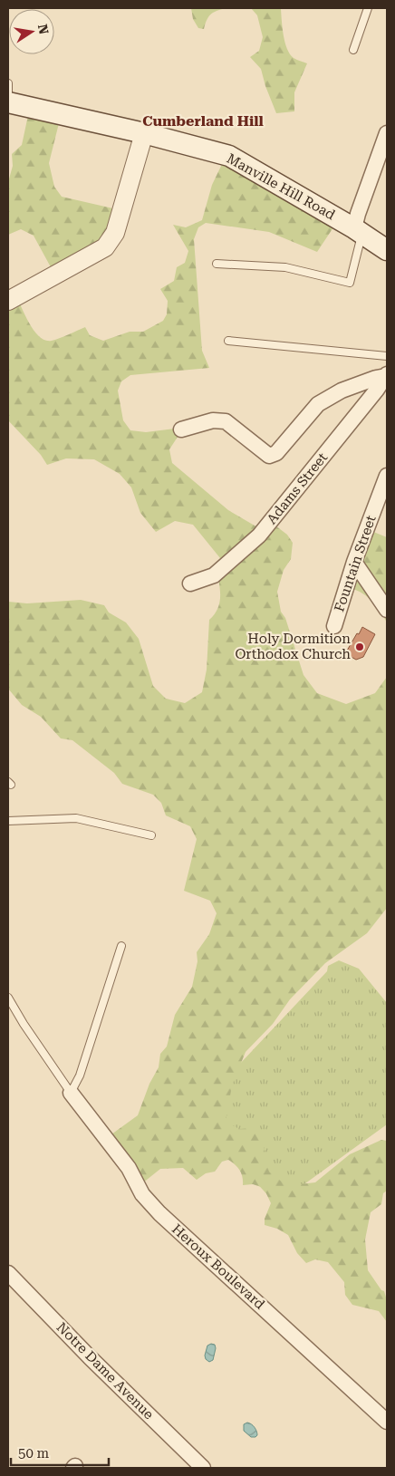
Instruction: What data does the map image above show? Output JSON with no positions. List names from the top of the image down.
{
  "streets": {
    "main road": ["Manville Hill Road"],
    "street": [
      "Adams Street",
      "Fountain Street",
      "Heroux Boulevard",
      "Notre Dame Avenue"
    ]
  },
  "districts": ["Cumberland Hill"],
  "places": ["Holy Dormition Orthodox Church"],
  "scale_bar": "50 m",
  "north": "right"
}
